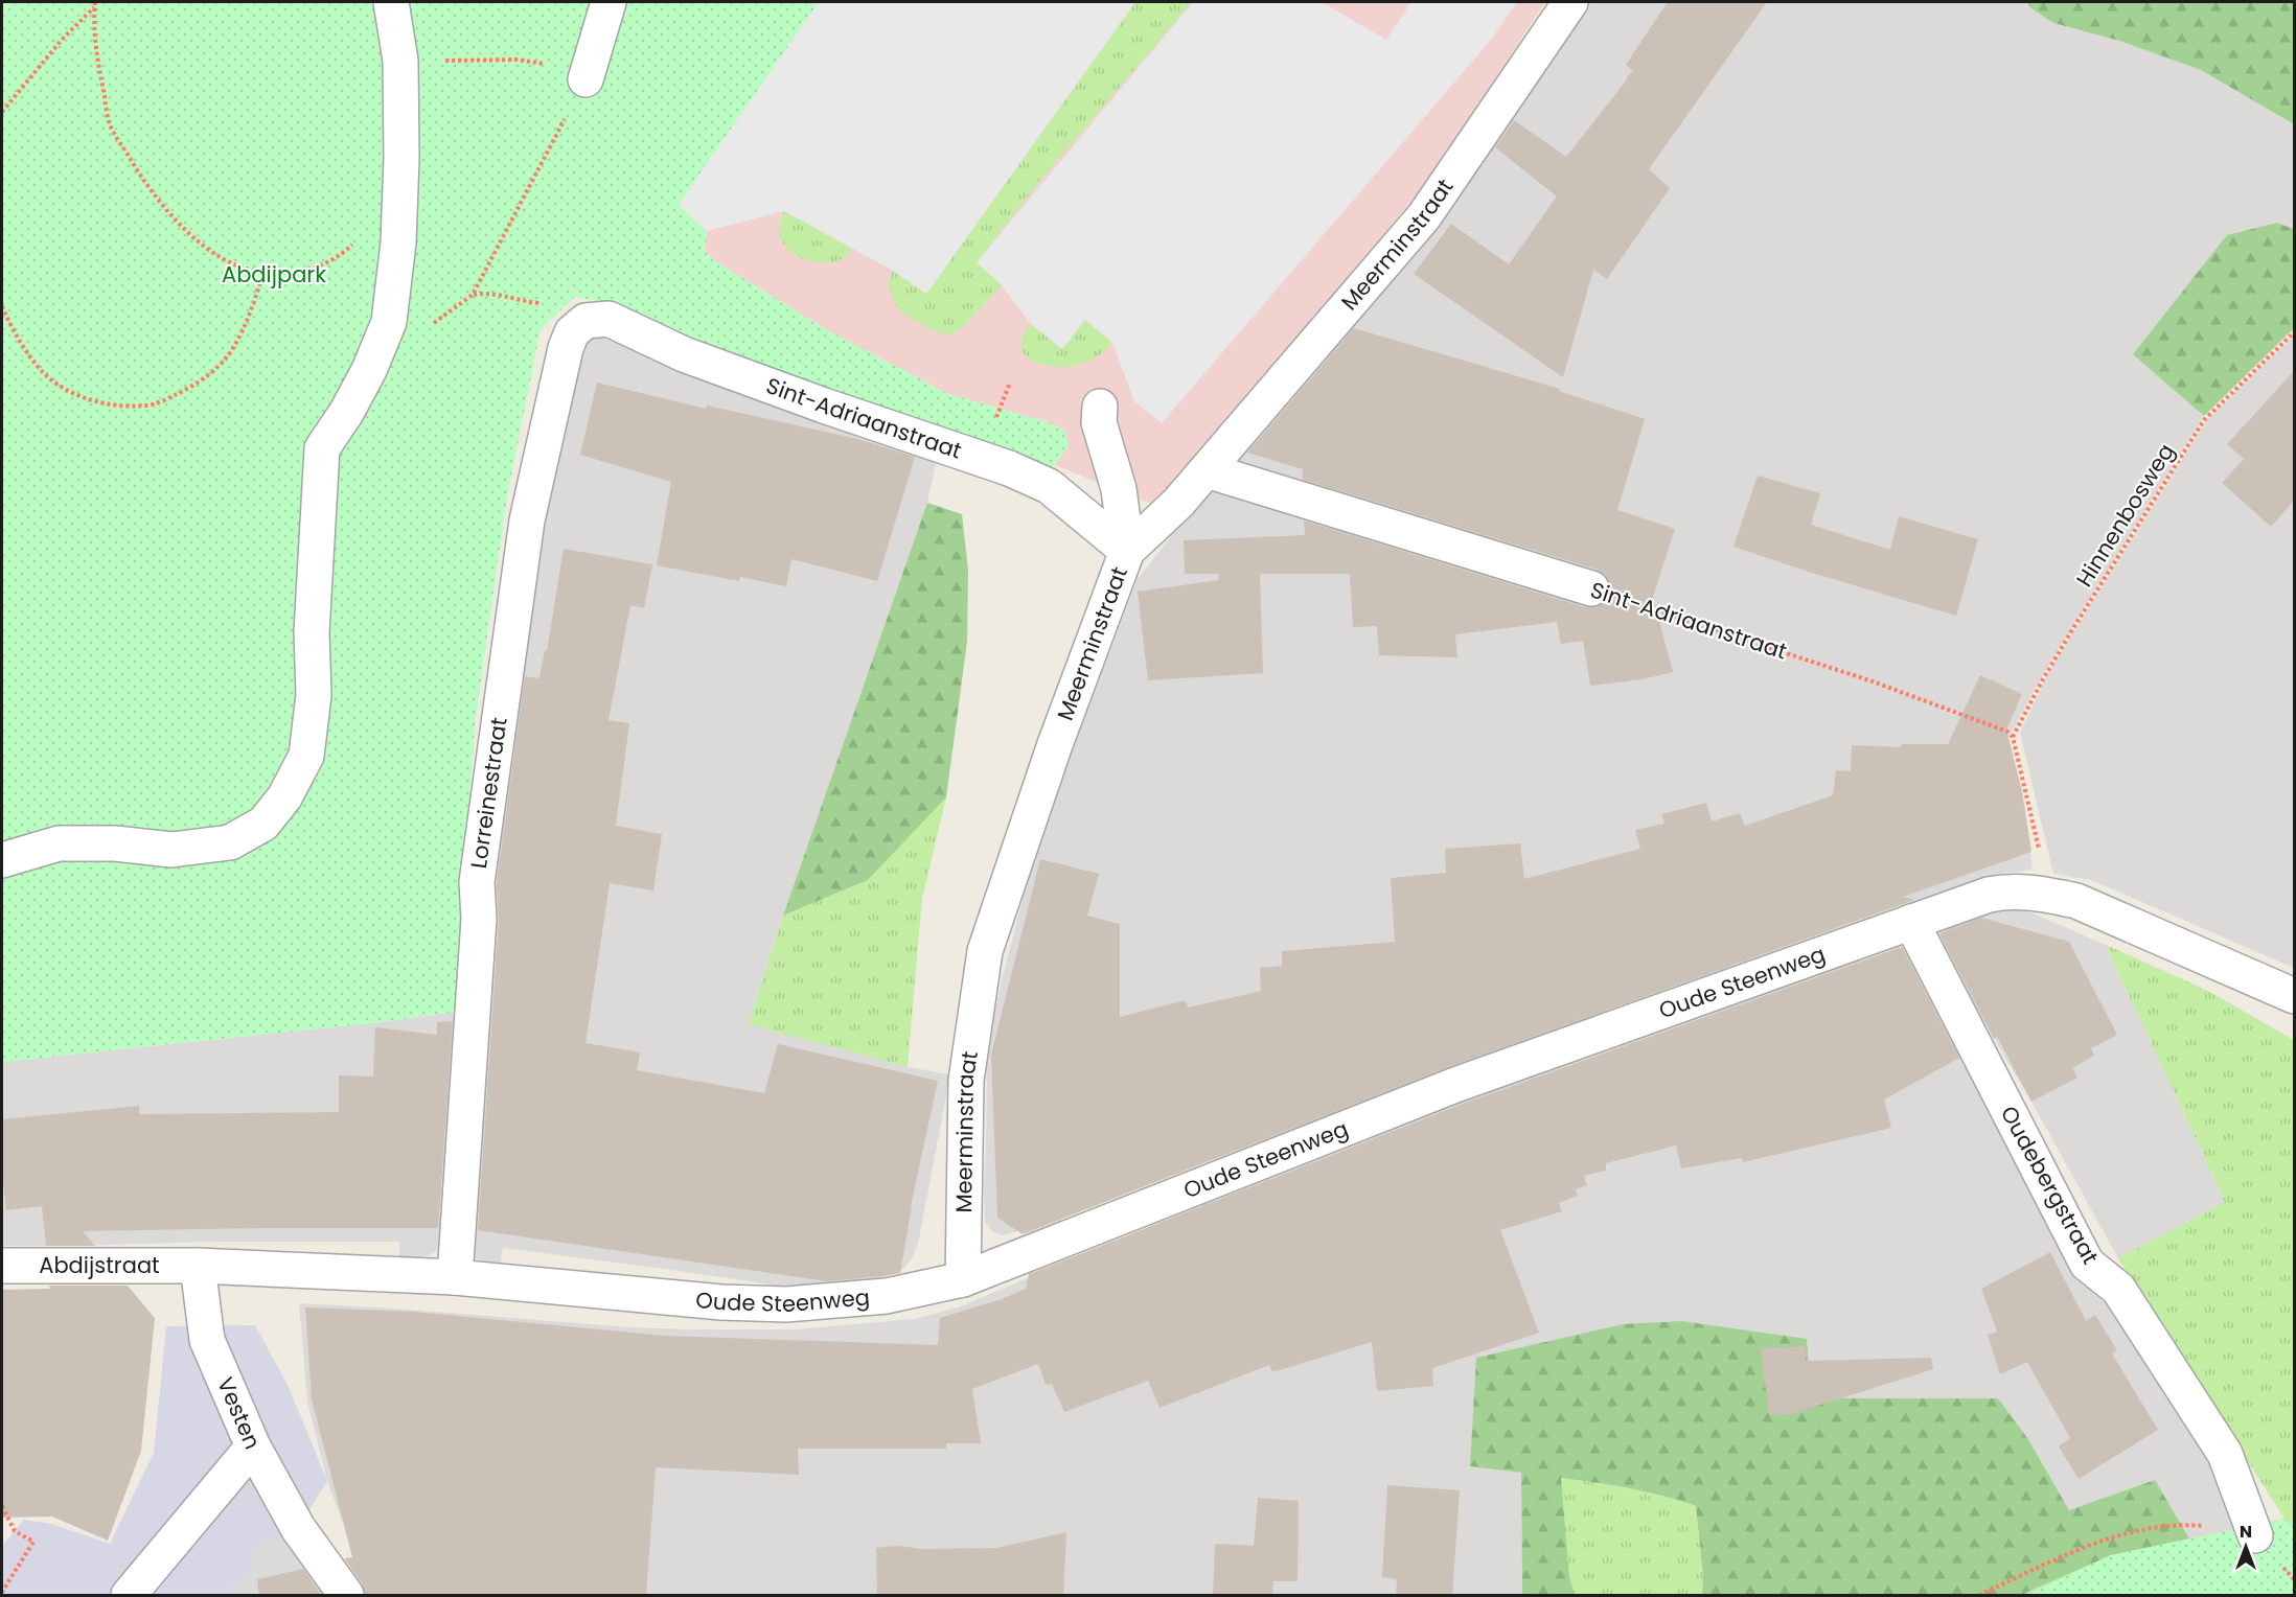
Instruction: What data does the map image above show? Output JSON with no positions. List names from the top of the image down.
{
  "streets": {
    "street": [
      "Meerminstraat",
      "Sint-Adriaanstraat",
      "Lorreinestraat",
      "Oude Steenweg",
      "Oudebergstraat",
      "Abdijstraat",
      "Vesten"
    ],
    "path": ["Hinnenbosweg"]
  },
  "crossings": [
    ["Meerminstraat", "Sint-Adriaanstraat"],
    ["Meerminstraat", "Oude Steenweg"],
    ["Sint-Adriaanstraat", "Hinnenbosweg"],
    ["Sint-Adriaanstraat", "Lorreinestraat"],
    ["Lorreinestraat", "Oude Steenweg"],
    ["Oude Steenweg", "Oudebergstraat"],
    ["Oude Steenweg", "Abdijstraat"],
    ["Oude Steenweg", "Vesten"],
    ["Abdijstraat", "Vesten"]
  ],
  "parks": ["Abdijpark"],
  "north": "top"
}
